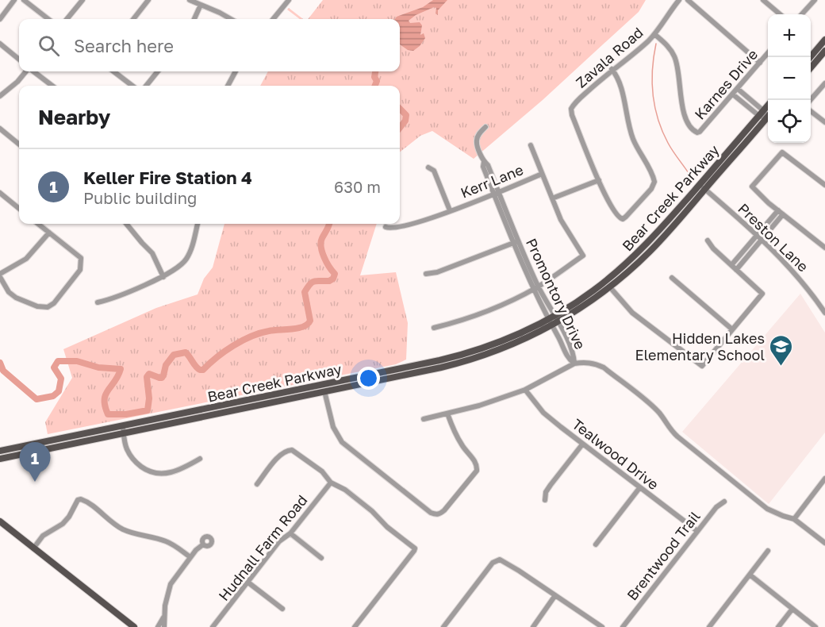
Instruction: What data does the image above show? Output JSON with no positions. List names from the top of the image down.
{
  "streets": {
    "main road": ["Bear Creek Parkway"],
    "street": [
      "Zavala Road",
      "Karnes Drive",
      "Kerr Lane",
      "Preston Lane",
      "Promontory Drive",
      "Tealwood Drive",
      "Hudnall Farm Road",
      "Brentwood Trail"
    ]
  },
  "crossings": [
    ["Zavala Road", "Karnes Drive"],
    ["Kerr Lane", "Promontory Drive"],
    ["Bear Creek Parkway", "Preston Lane"],
    ["Bear Creek Parkway", "Promontory Drive"],
    ["Tealwood Drive", "Brentwood Trail"]
  ],
  "places": {
    "school or university": ["Hidden Lakes Elementary School"]
  },
  "page": {
    "map_buttons": ["+", "−"],
    "search": "Search here",
    "heading": "Nearby",
    "list": [
      {
        "mark": "1",
        "name": "Keller Fire Station 4",
        "note": "Public building",
        "value": "630 m"
      }
    ],
    "pins": "1"
  }
}
